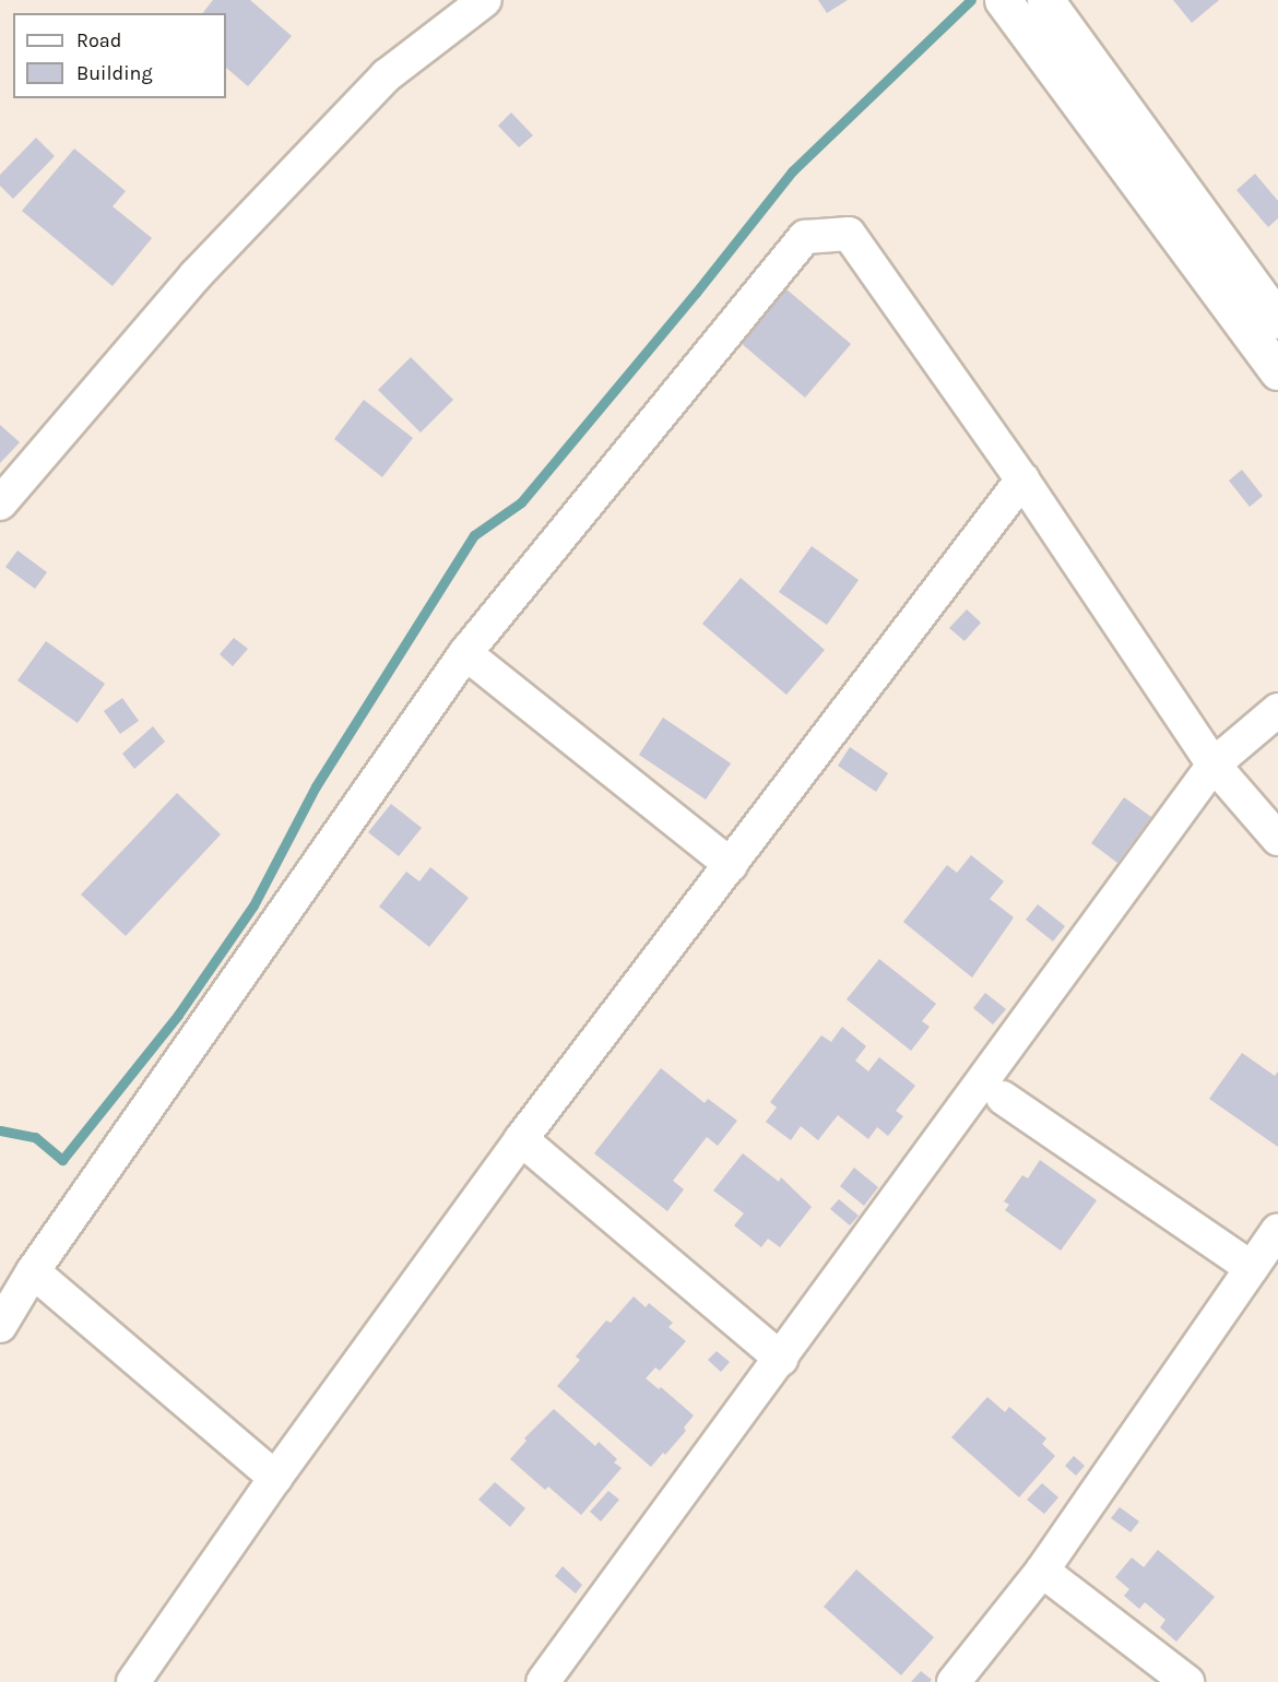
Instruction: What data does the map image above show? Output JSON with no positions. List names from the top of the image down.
{
  "legend": ["Road", "Building"]
}
